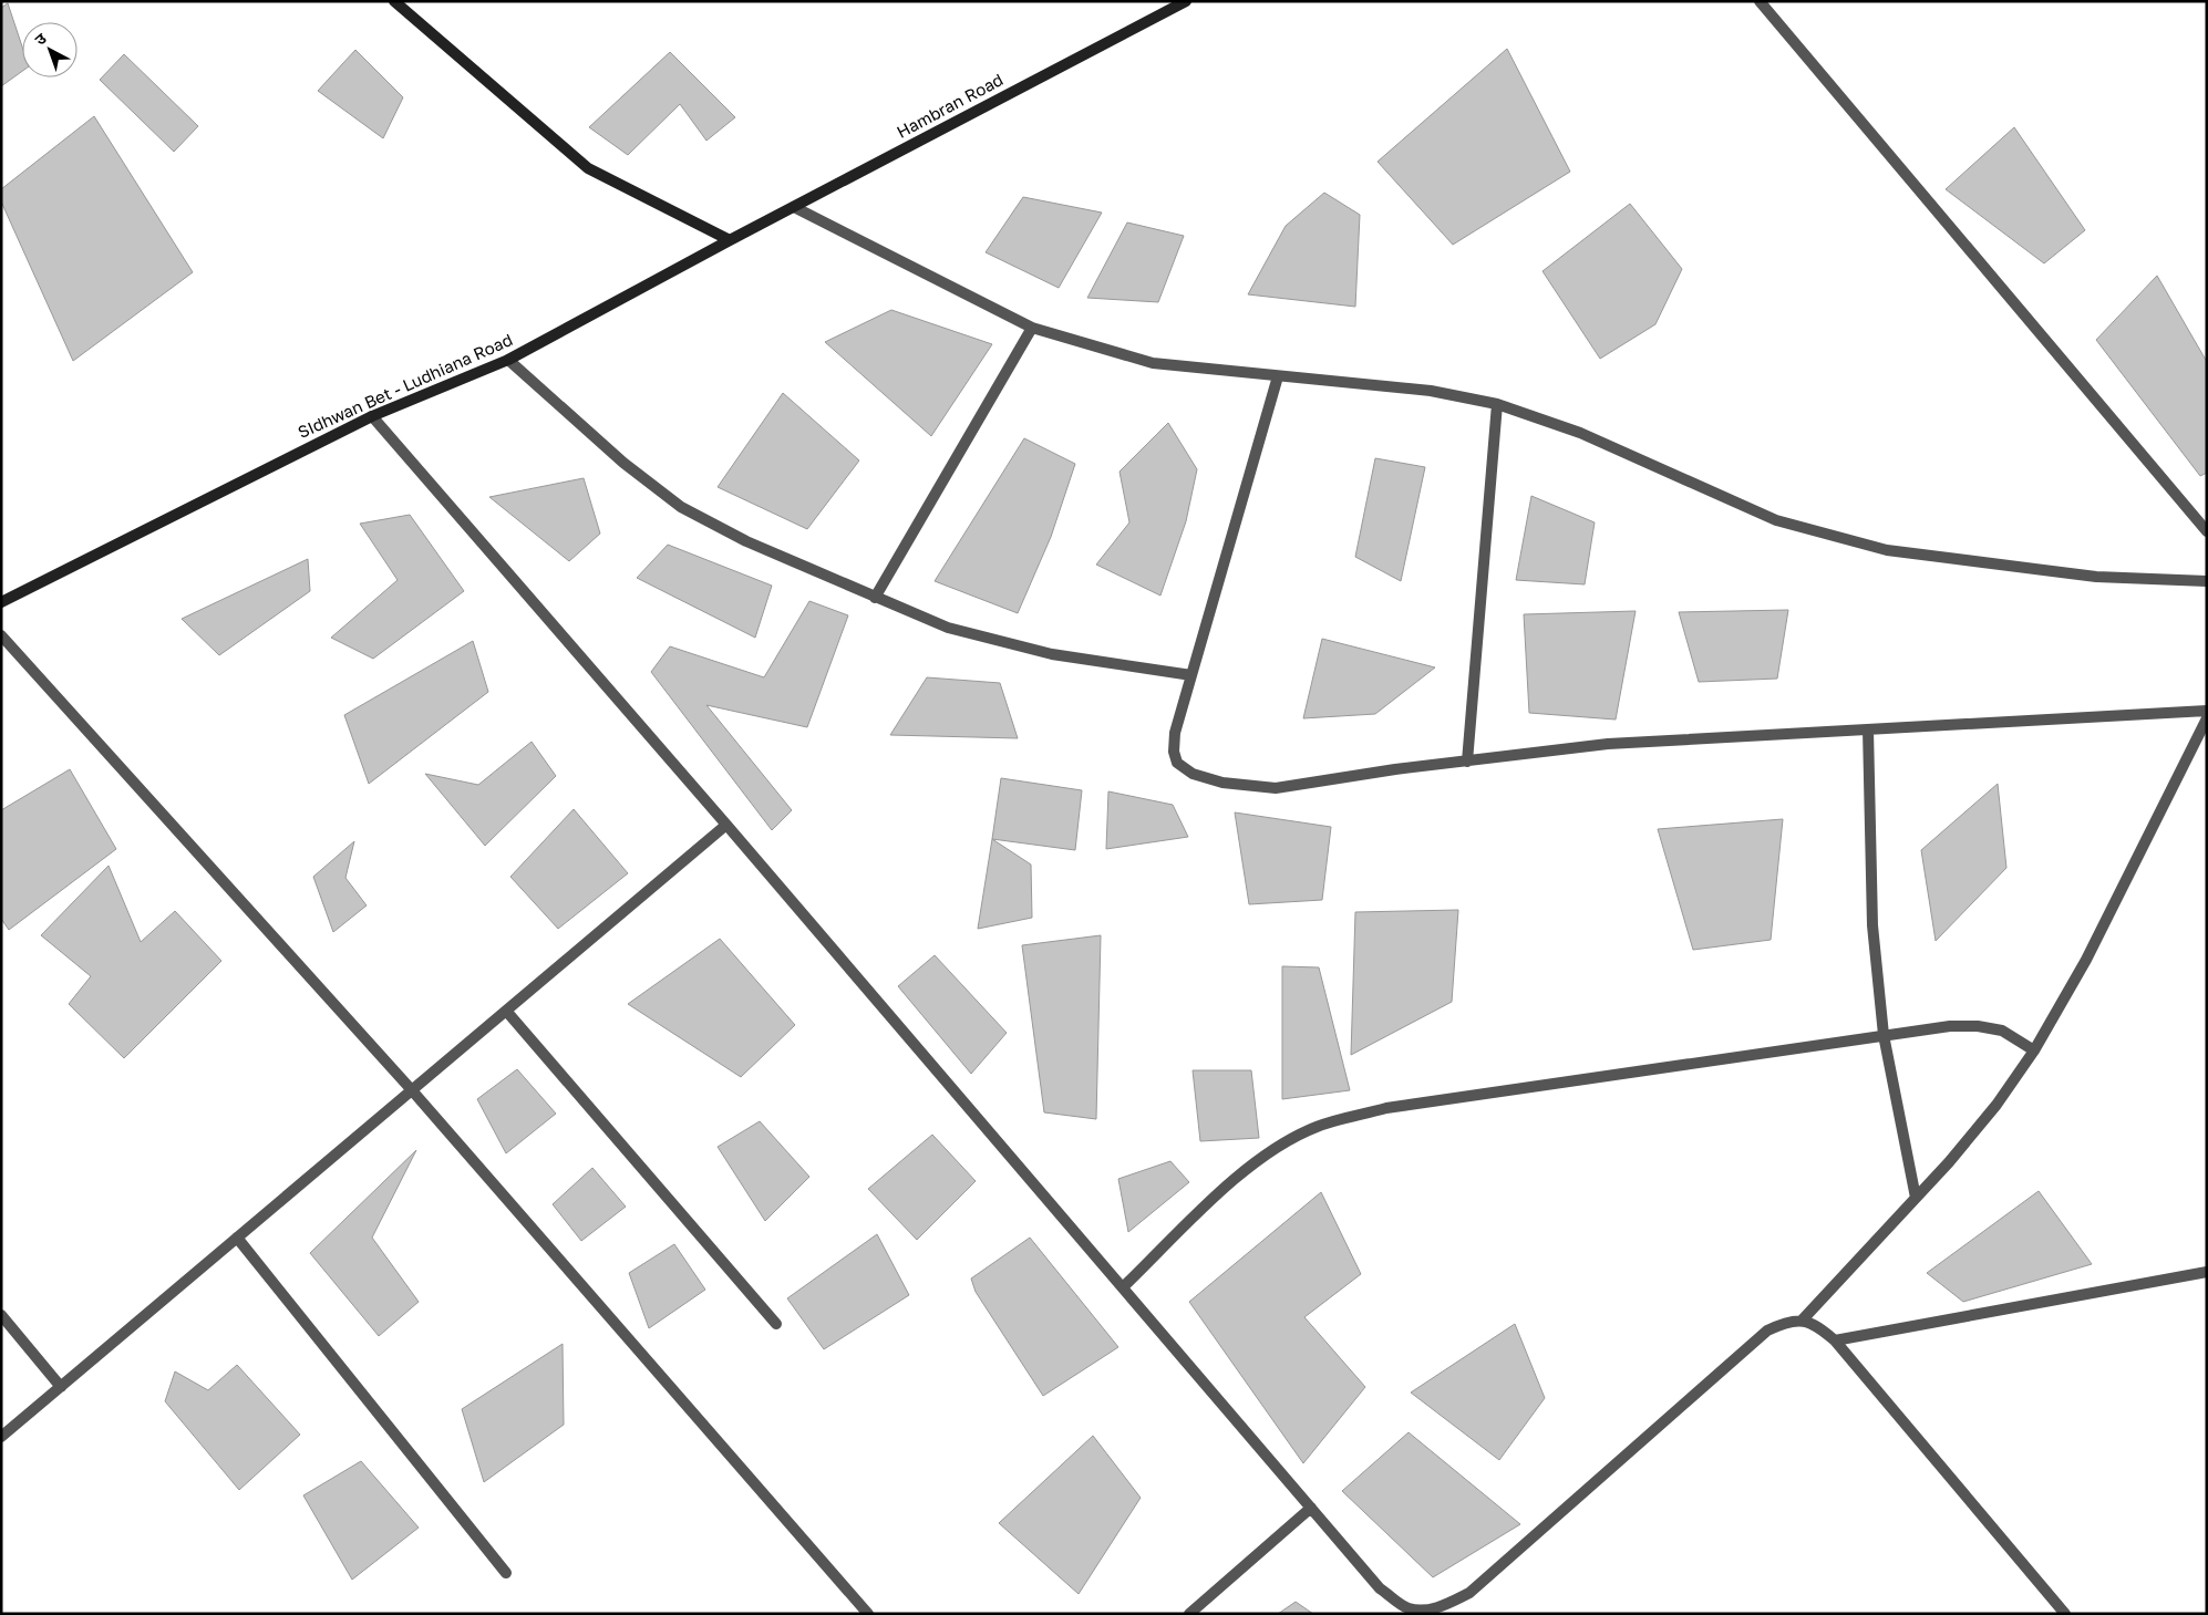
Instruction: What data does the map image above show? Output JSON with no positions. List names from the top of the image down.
{
  "streets": {
    "main road": ["Hambran Road", "SIdhwan Bet - Ludhiana Road"]
  },
  "crossings": [
    ["Hambran Road", "SIdhwan Bet - Ludhiana Road"]
  ],
  "north": "top left"
}
